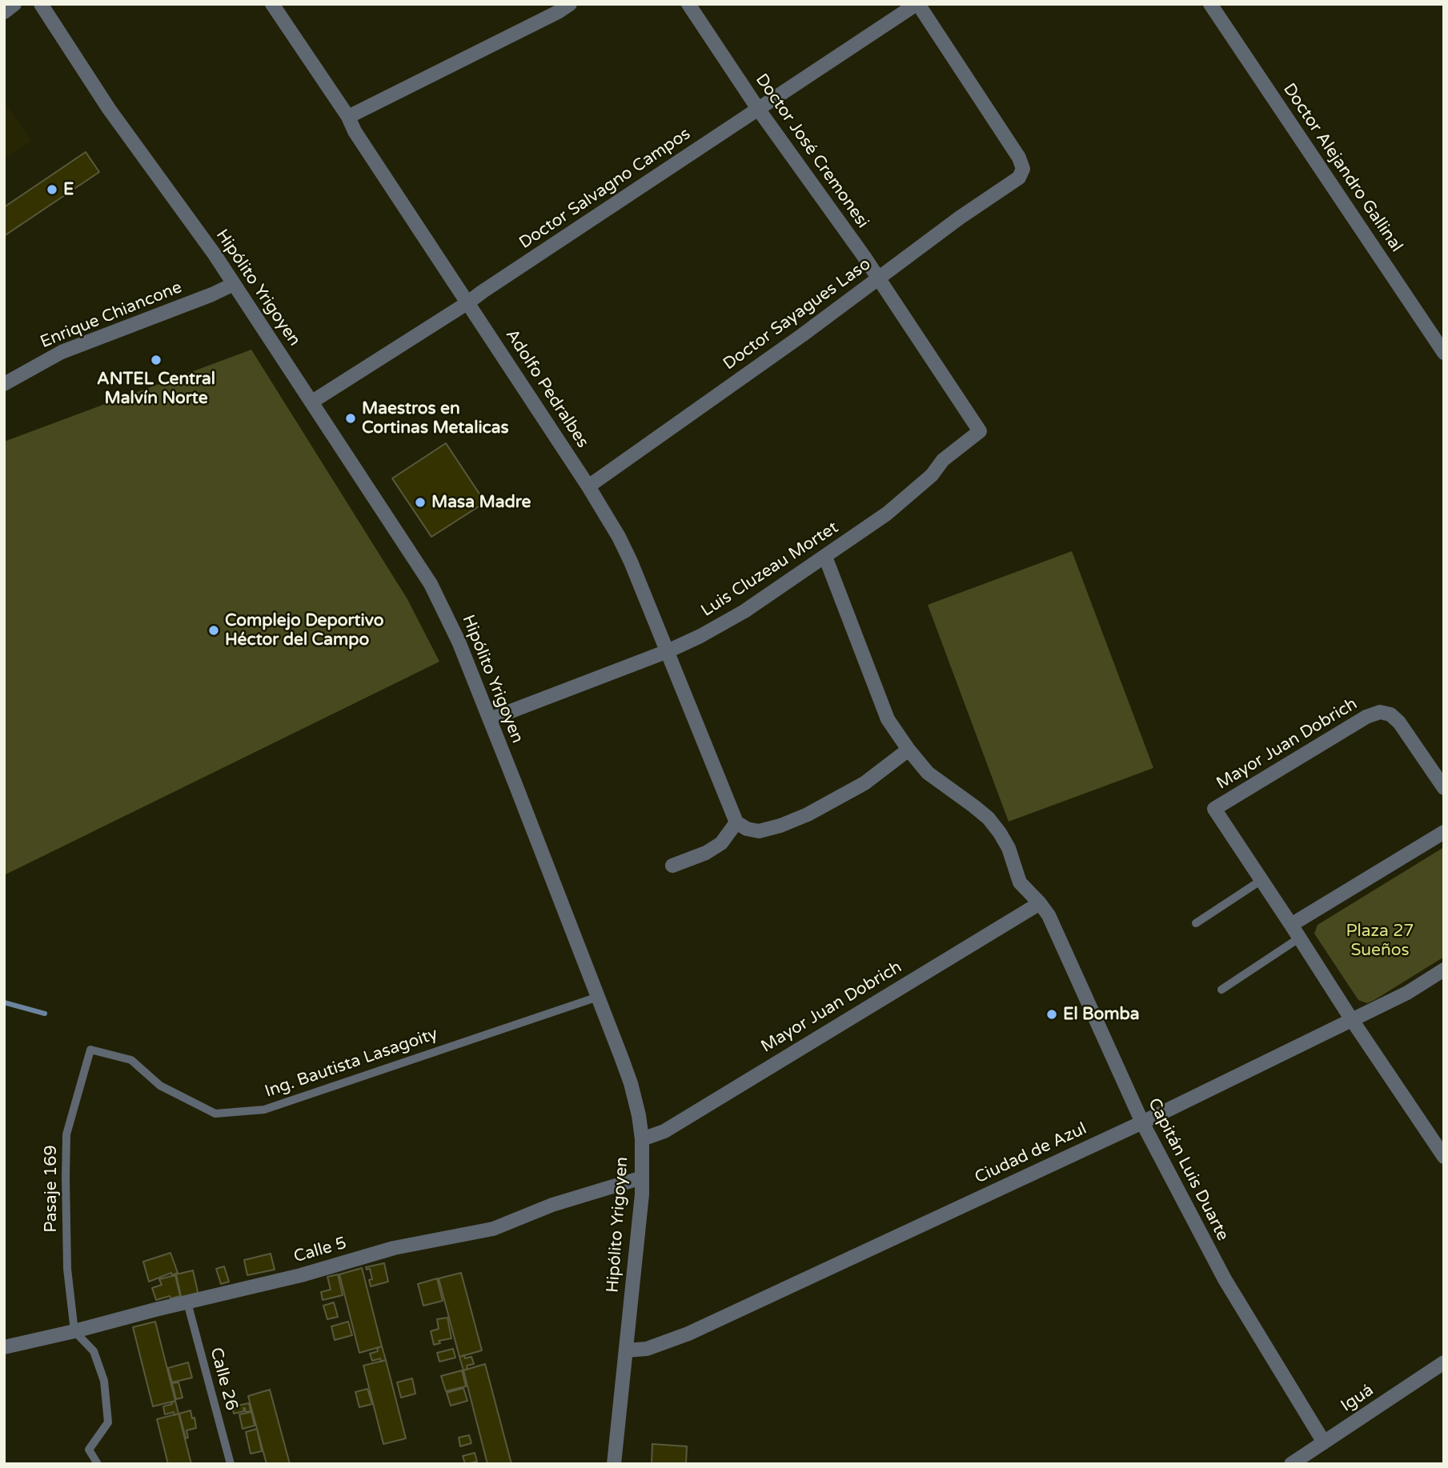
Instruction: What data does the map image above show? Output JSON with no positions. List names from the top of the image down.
{
  "streets": {
    "street": [
      "Doctor José Cremonesi",
      "Doctor Alejandro Gallinal",
      "Doctor Salvagno Campos",
      "Hipólito Yrigoyen",
      "Doctor Sayagues Laso",
      "Enrique Chiancone",
      "Adolfo Pedralbes",
      "Luis Cluzeau Mortet",
      "Mayor Juan Dobrich",
      "Ciudad de Azul",
      "Capitán Luis Duarte",
      "Calle 5",
      "Iguá"
    ],
    "lane": ["Ing. Bautista Lasagoity", "Pasaje 169", "Calle 26"]
  },
  "crossings": [
    ["Doctor José Cremonesi", "Doctor Salvagno Campos"],
    ["Doctor José Cremonesi", "Doctor Sayagues Laso"],
    ["Doctor José Cremonesi", "Luis Cluzeau Mortet"],
    ["Doctor Salvagno Campos", "Hipólito Yrigoyen"],
    ["Doctor Salvagno Campos", "Doctor Sayagues Laso"],
    ["Doctor Salvagno Campos", "Adolfo Pedralbes"],
    ["Hipólito Yrigoyen", "Enrique Chiancone"],
    ["Hipólito Yrigoyen", "Luis Cluzeau Mortet"],
    ["Hipólito Yrigoyen", "Mayor Juan Dobrich"],
    ["Hipólito Yrigoyen", "Ing. Bautista Lasagoity"],
    ["Hipólito Yrigoyen", "Ciudad de Azul"],
    ["Hipólito Yrigoyen", "Calle 5"],
    ["Doctor Sayagues Laso", "Adolfo Pedralbes"],
    ["Adolfo Pedralbes", "Luis Cluzeau Mortet"],
    ["Luis Cluzeau Mortet", "Capitán Luis Duarte"],
    ["Mayor Juan Dobrich", "Capitán Luis Duarte"],
    ["Ing. Bautista Lasagoity", "Pasaje 169"],
    ["Ciudad de Azul", "Capitán Luis Duarte"],
    ["Capitán Luis Duarte", "Iguá"],
    ["Pasaje 169", "Calle 5"],
    ["Calle 5", "Calle 26"]
  ],
  "parks": ["Plaza 27 Sueños"],
  "places": [
    "E",
    "ANTEL Central Malvín Norte",
    "Maestros en Cortinas Metalicas",
    "Masa Madre",
    "Complejo Deportivo Héctor del Campo",
    "El Bomba"
  ]
}
